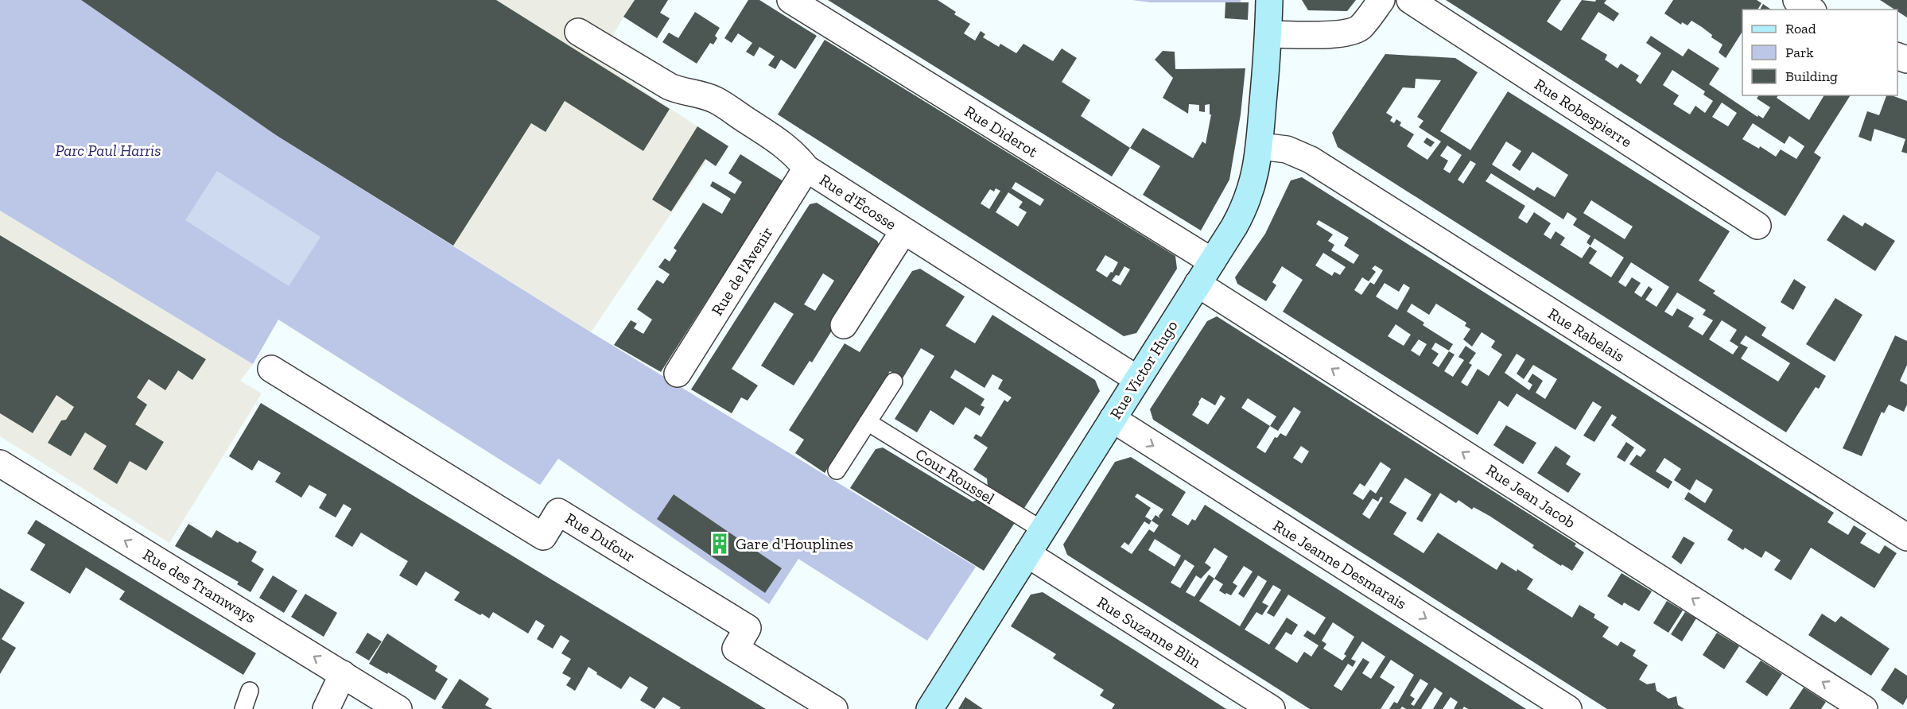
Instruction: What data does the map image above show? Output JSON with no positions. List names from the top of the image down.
{
  "streets": {
    "main road": ["Rue Victor Hugo"],
    "street": [
      "Rue Robespierre",
      "Rue Diderot",
      "Rue d'Écosse",
      "Rue de l'Avenir",
      "Rue Rabelais",
      "Rue Jean Jacob",
      "Rue Dufour",
      "Rue Jeanne Desmarais",
      "Rue des Tramways",
      "Rue Suzanne Blin"
    ],
    "lane": ["Cour Roussel"]
  },
  "crossings": [
    ["Rue Diderot", "Rue Victor Hugo"],
    ["Rue d'Écosse", "Rue de l'Avenir"],
    ["Rue d'Écosse", "Rue Victor Hugo"],
    ["Rue Rabelais", "Rue Victor Hugo"],
    ["Rue Victor Hugo", "Cour Roussel"],
    ["Rue Victor Hugo", "Rue Jean Jacob"],
    ["Rue Victor Hugo", "Rue Jeanne Desmarais"],
    ["Rue Victor Hugo", "Rue Suzanne Blin"]
  ],
  "one_way": ["Rue Jean Jacob", "Rue Jeanne Desmarais", "Rue des Tramways"],
  "parks": ["Parc Paul Harris"],
  "places": {
    "building": ["Gare d'Houplines"]
  },
  "legend": ["Road", "Park", "Building"]
}
